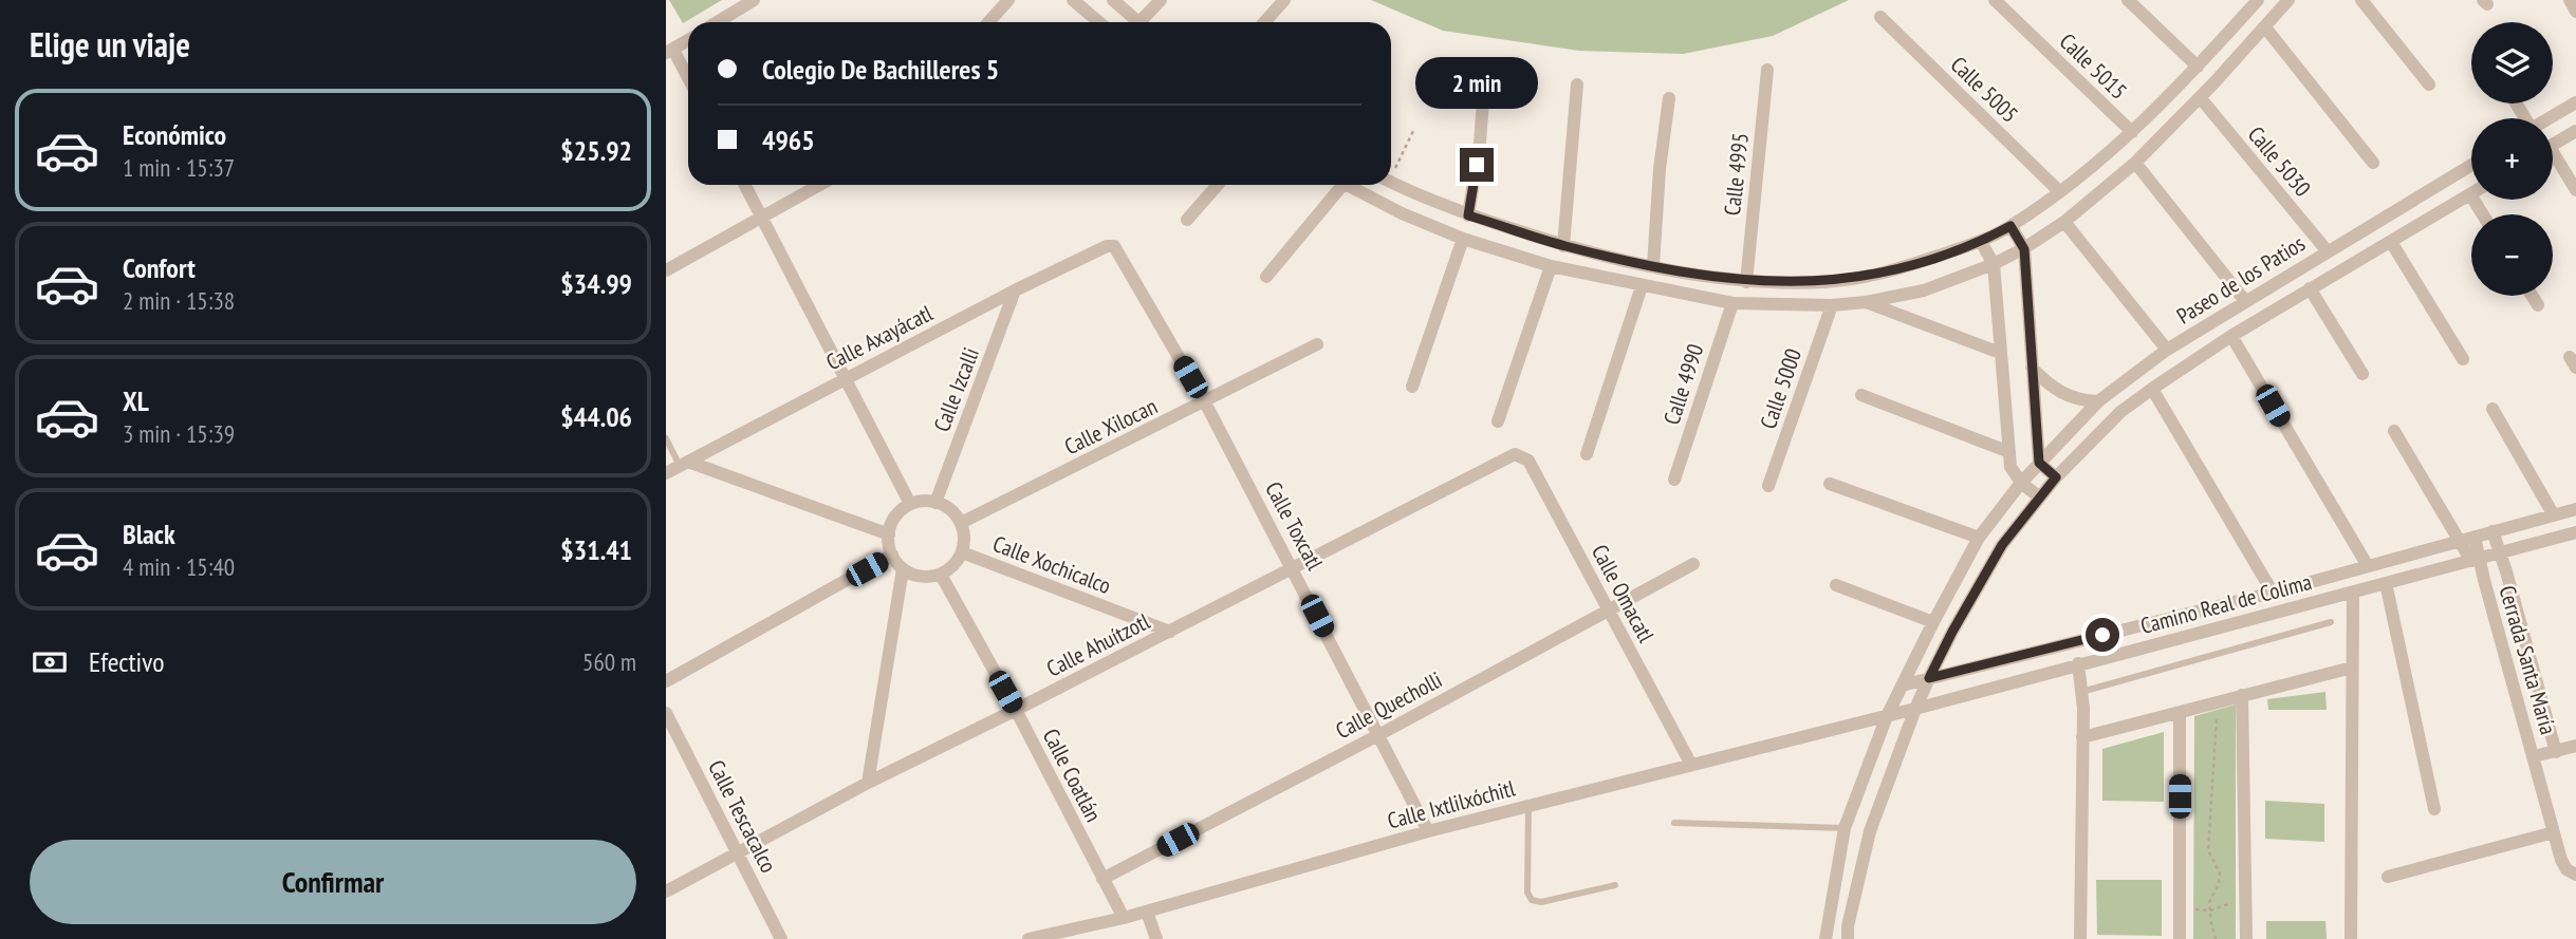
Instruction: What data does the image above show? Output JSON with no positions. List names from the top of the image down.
{
  "streets": {
    "street": [
      "Calle 5015",
      "Calle 5005",
      "Calle 5030",
      "Calle 4995",
      "Paseo de los Patios",
      "Calle Axayácatl",
      "Calle 4990",
      "Calle 5000",
      "Calle Izcalli",
      "Calle Xilocan",
      "Calle Toxcatl",
      "Calle Xochicalco",
      "Calle Omacatl",
      "Camino Real de Colima",
      "Calle Ahuítzotl",
      "Cerrada Santa María",
      "Calle Quecholli",
      "Calle Coatlán",
      "Calle Ixtlilxóchitl",
      "Calle Tescacalco"
    ]
  },
  "crossings": [
    ["Calle 5030", "Paseo de los Patios"],
    ["Paseo de los Patios", "Camino Real de Colima"],
    ["Paseo de los Patios", "Calle Ixtlilxóchitl"],
    ["Calle Axayácatl", "Calle Izcalli"],
    ["Calle Axayácatl", "Calle Toxcatl"],
    ["Calle Izcalli", "Calle Xilocan"],
    ["Calle Izcalli", "Calle Xochicalco"],
    ["Calle Izcalli", "Calle Coatlán"],
    ["Calle Xilocan", "Calle Toxcatl"],
    ["Calle Xilocan", "Calle Xochicalco"],
    ["Calle Xilocan", "Calle Coatlán"],
    ["Calle Toxcatl", "Calle Ahuítzotl"],
    ["Calle Toxcatl", "Calle Quecholli"],
    ["Calle Toxcatl", "Calle Ixtlilxóchitl"],
    ["Calle Xochicalco", "Calle Ahuítzotl"],
    ["Calle Xochicalco", "Calle Coatlán"],
    ["Calle Omacatl", "Calle Ahuítzotl"],
    ["Calle Omacatl", "Calle Quecholli"],
    ["Calle Omacatl", "Calle Ixtlilxóchitl"],
    ["Camino Real de Colima", "Cerrada Santa María"],
    ["Camino Real de Colima", "Calle Ixtlilxóchitl"],
    ["Calle Ahuítzotl", "Calle Coatlán"],
    ["Calle Ahuítzotl", "Calle Tescacalco"],
    ["Calle Quecholli", "Calle Coatlán"],
    ["Calle Coatlán", "Calle Ixtlilxóchitl"]
  ],
  "page": {
    "heading": "Elige un viaje",
    "map_buttons": ["+", "−"],
    "banner": ["Colegio De Bachilleres 5", "4965"],
    "bubble": "2 min",
    "list": [
      {
        "name": "Económico",
        "note": "1 min · 15:37",
        "value": "$25.92"
      },
      {
        "name": "Confort",
        "note": "2 min · 15:38",
        "value": "$34.99"
      },
      {
        "name": "XL",
        "note": "3 min · 15:39",
        "value": "$44.06"
      },
      {
        "name": "Black",
        "note": "4 min · 15:40",
        "value": "$31.41"
      }
    ],
    "pay": ["Efectivo", "560 m"],
    "buttons": "Confirmar"
  }
}
